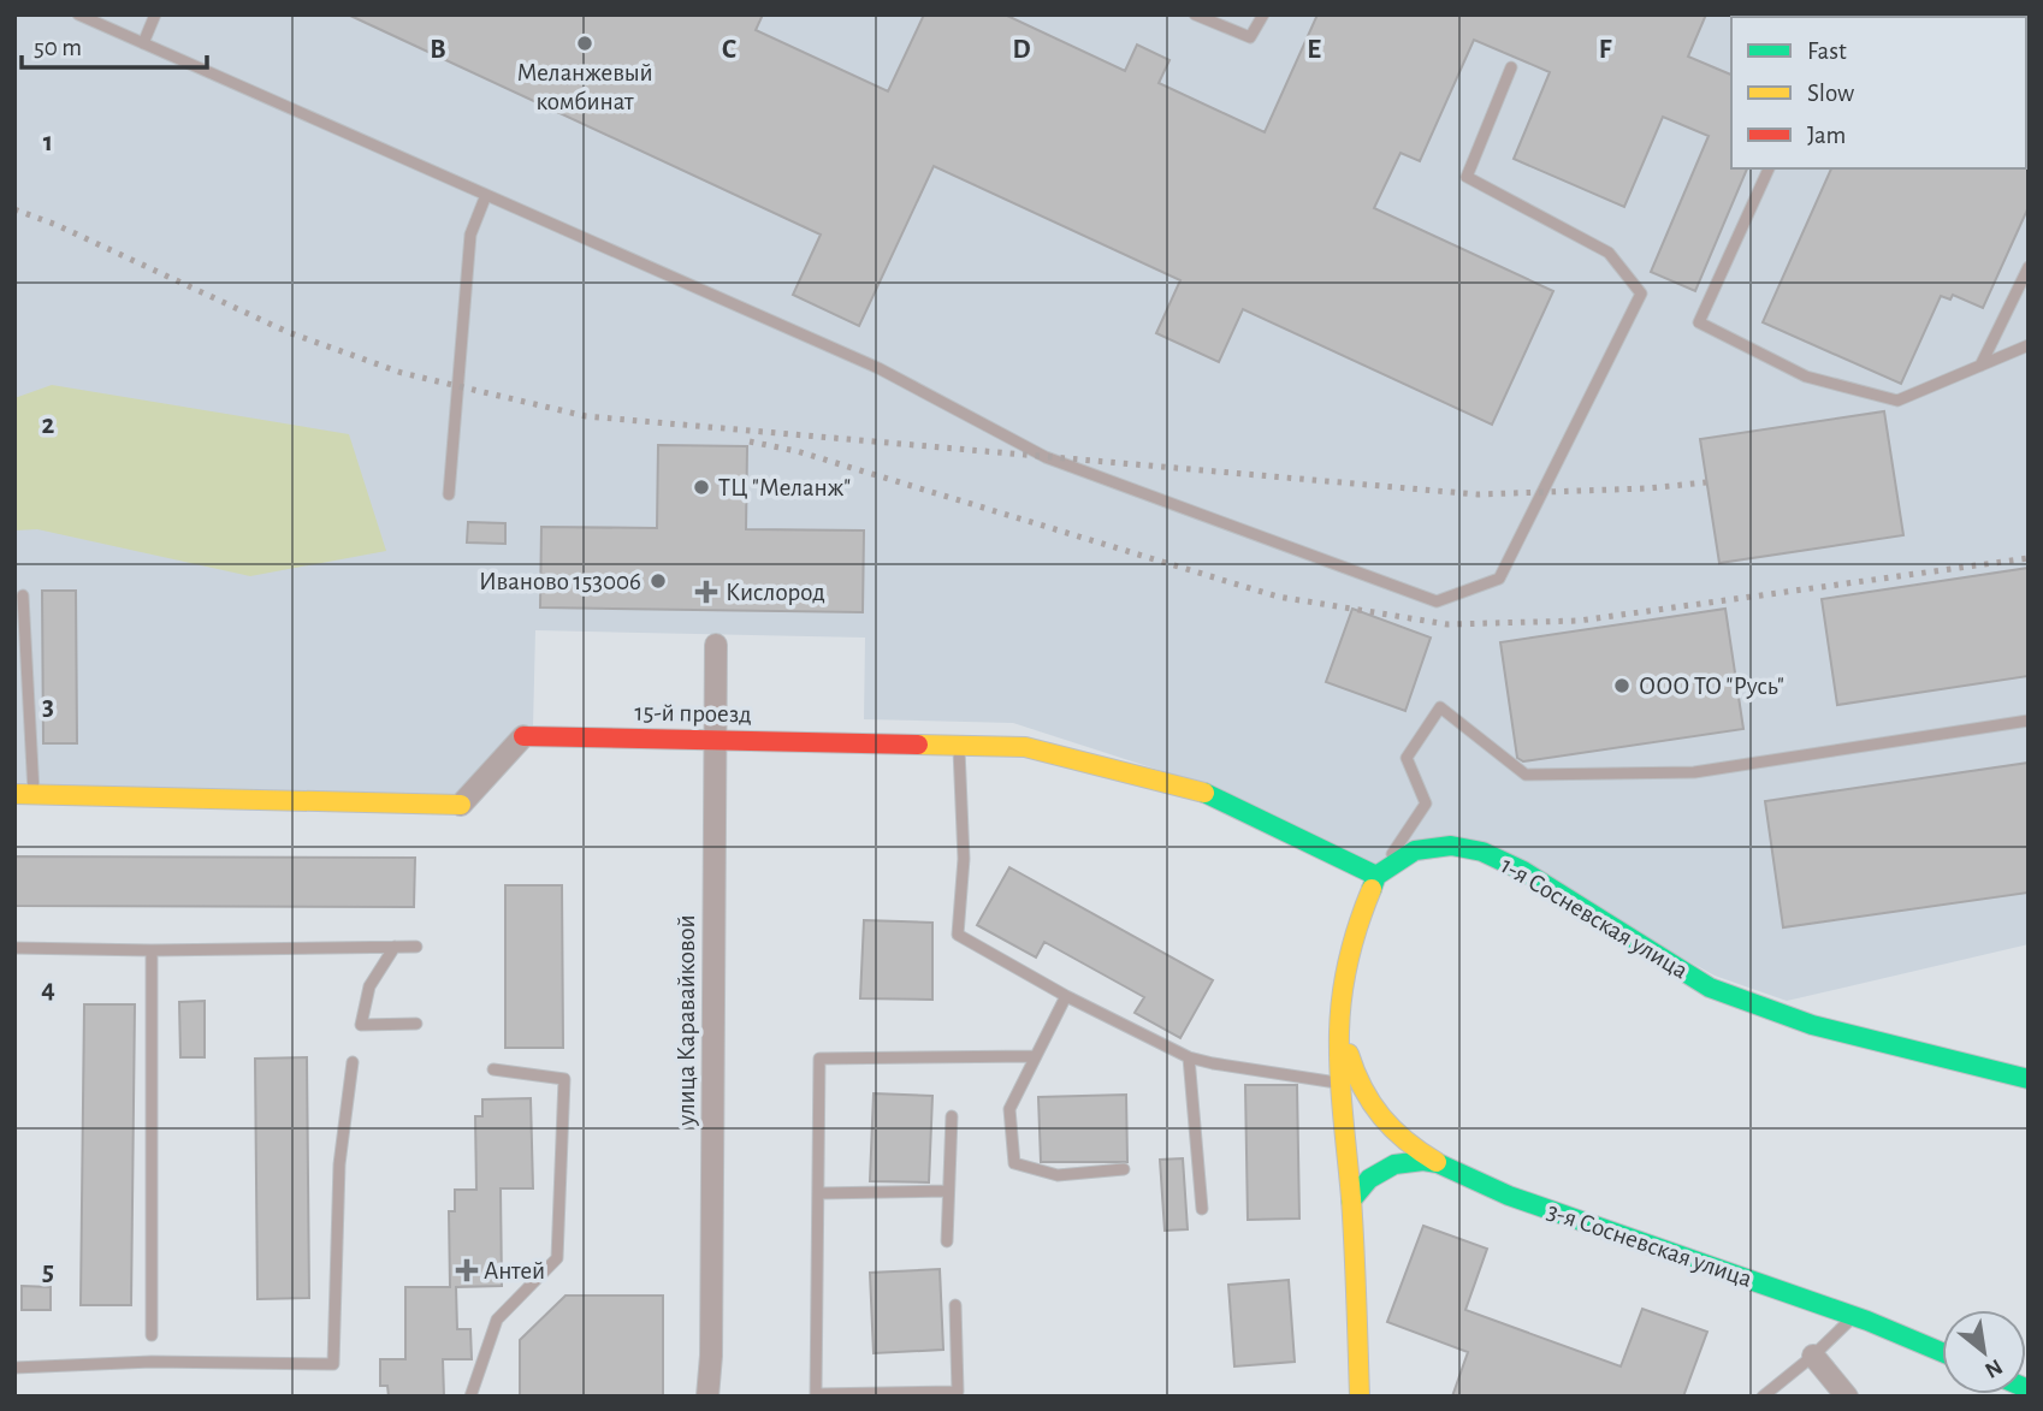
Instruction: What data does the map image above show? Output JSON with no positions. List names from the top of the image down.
{
  "streets": {
    "main road": ["15-й проезд", "1-я Сосневская улица", "3-я Сосневская улица"],
    "street": ["улица Каравайковой"]
  },
  "crossings": [
    ["15-й проезд", "1-я Сосневская улица"],
    ["15-й проезд", "улица Каравайковой"]
  ],
  "places": {
    "other": [
      "Меланжевый комбинат",
      "ТЦ \"Меланж\"",
      "Иваново 153006",
      "ООО ТО \"Русь\""
    ],
    "health": ["Кислород", "Антей"]
  },
  "legend": ["Fast", "Slow", "Jam"],
  "scale_bar": "50 m",
  "north": "bottom right",
  "grid": {
    "columns": [
      "B",
      "C",
      "D",
      "E",
      "F"
    ],
    "rows": [
      "1",
      "2",
      "3",
      "4",
      "5"
    ]
  }
}
